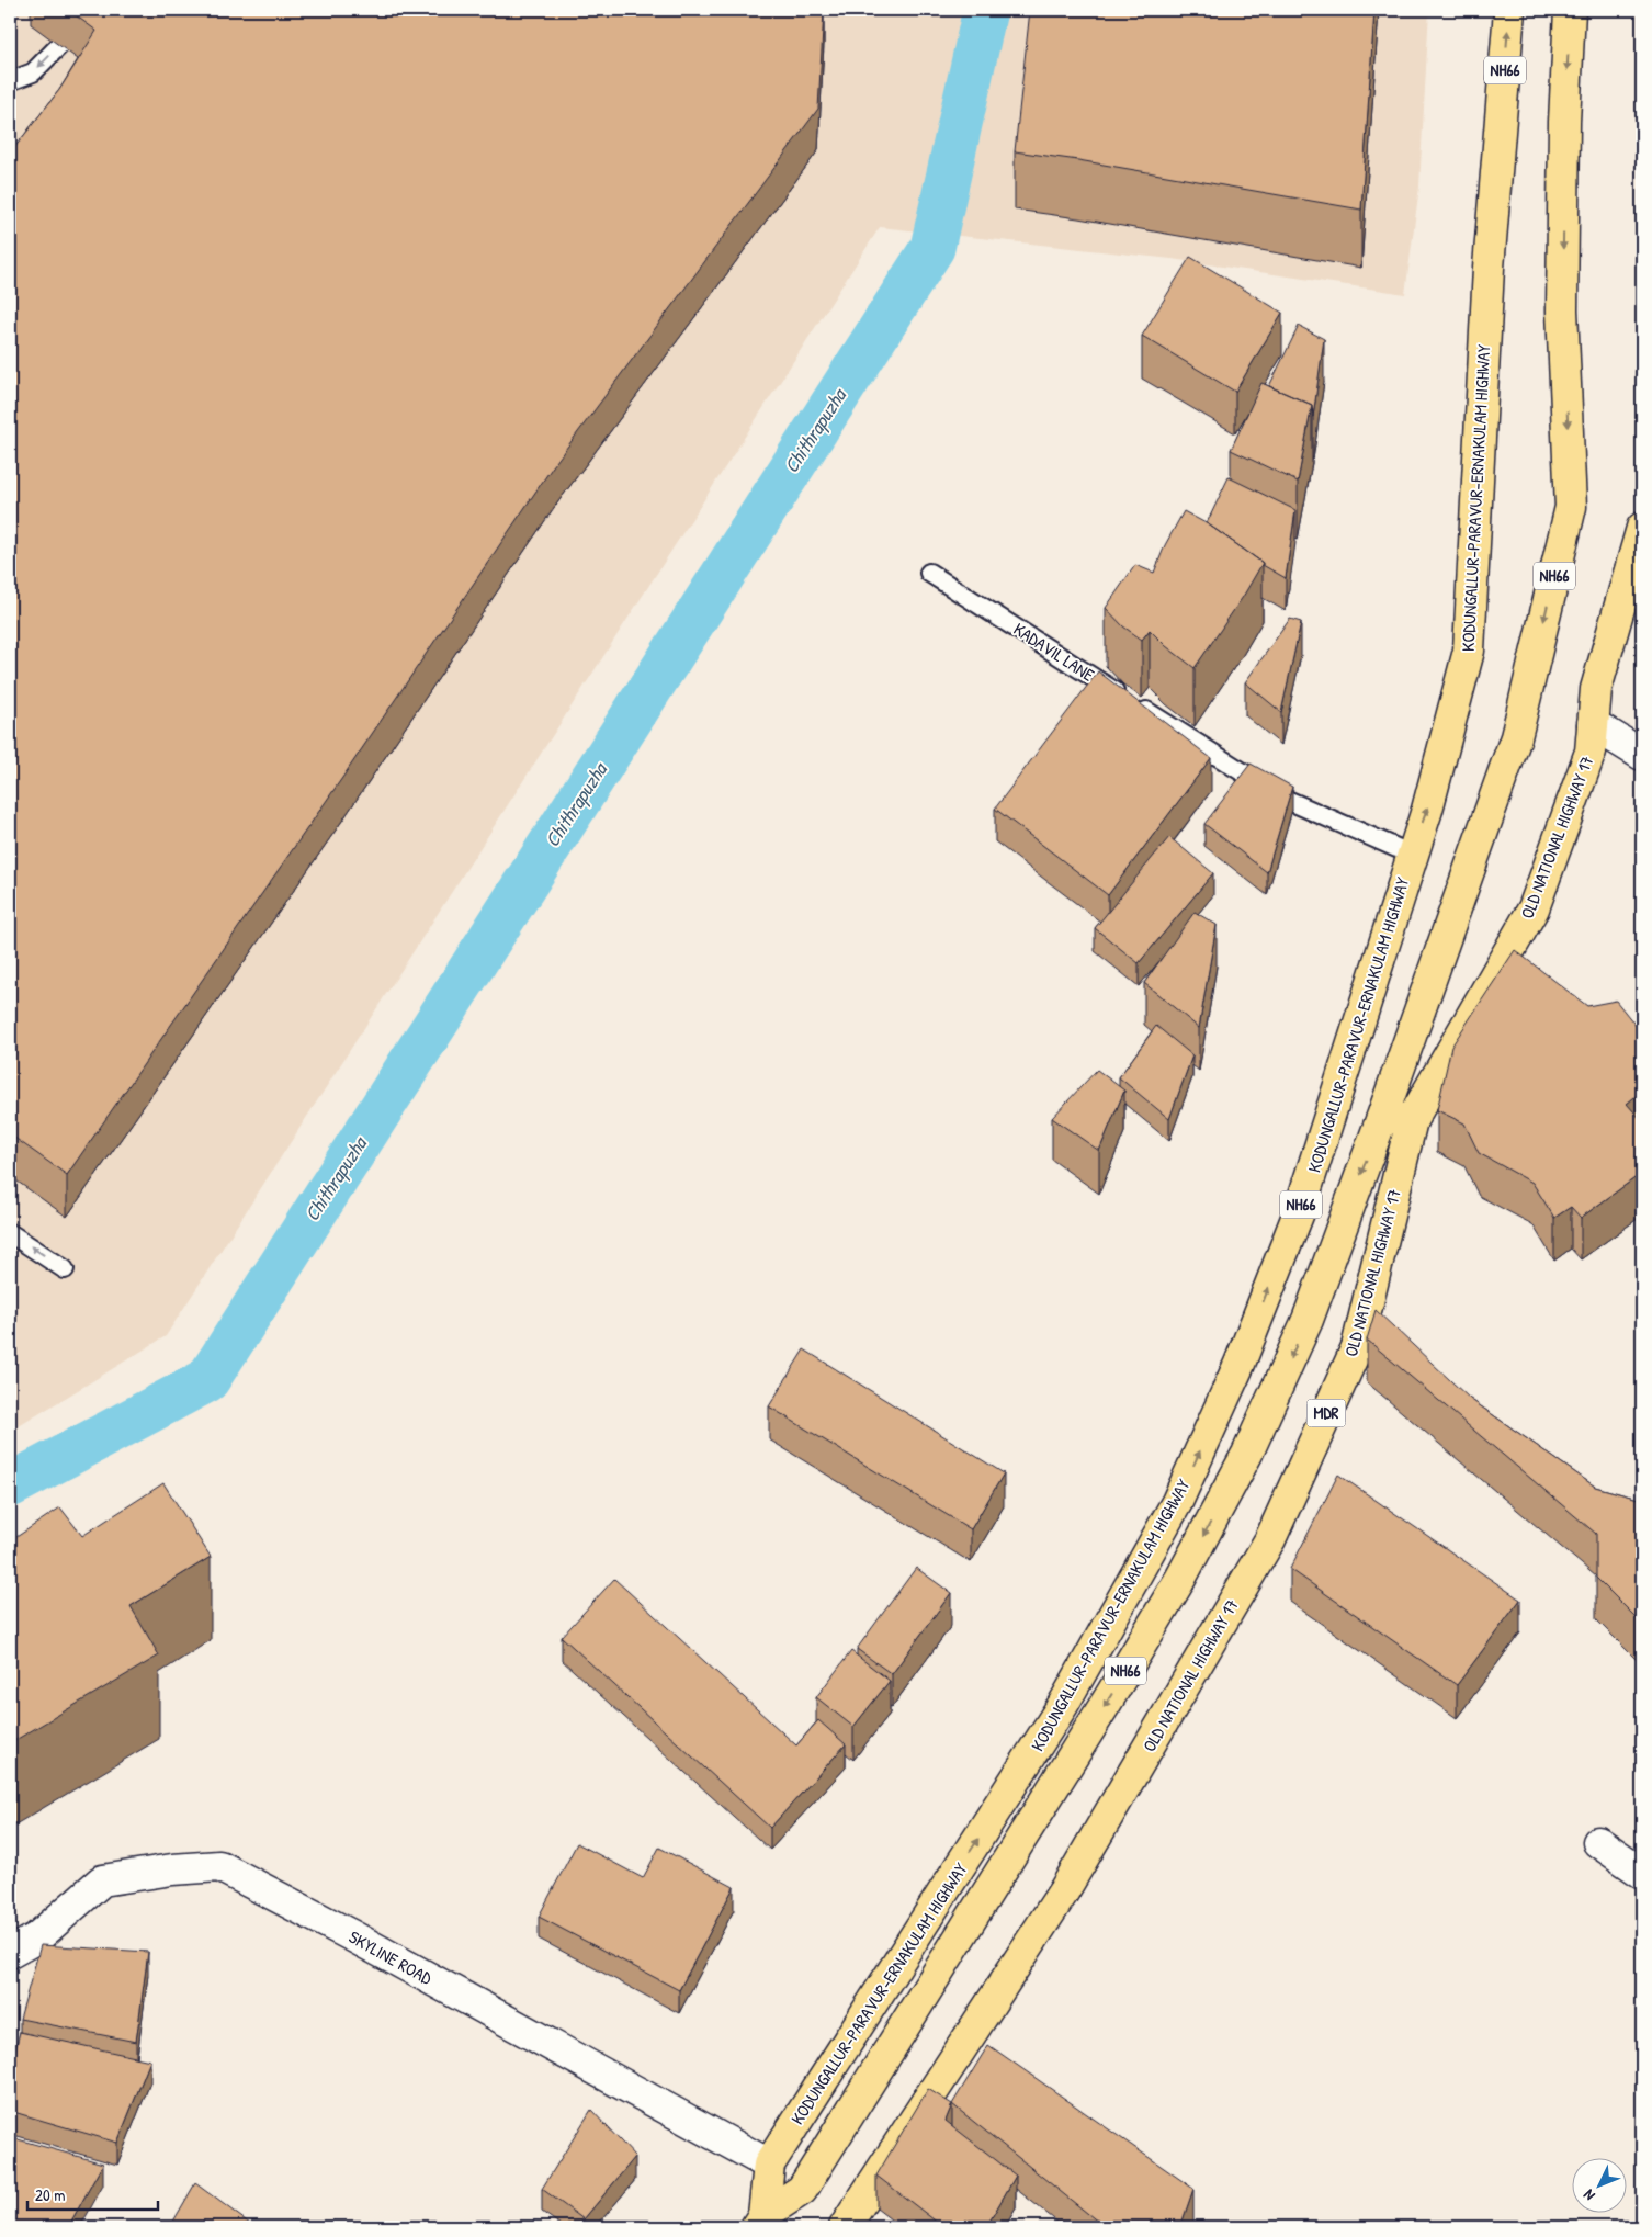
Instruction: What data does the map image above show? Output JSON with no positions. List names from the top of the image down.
{
  "streets": {
    "main road": [
      "NH66",
      "KODUNGALLUR-PARAVUR-ERNAKULAM HIGHWAY",
      "OLD NATIONAL HIGHWAY 17",
      "MDR"
    ],
    "street": ["SKYLINE ROAD"],
    "lane": ["KADAVIL LANE"]
  },
  "crossings": [
    ["NH66", "KODUNGALLUR-PARAVUR-ERNAKULAM HIGHWAY"],
    ["KODUNGALLUR-PARAVUR-ERNAKULAM HIGHWAY", "KADAVIL LANE"],
    ["KODUNGALLUR-PARAVUR-ERNAKULAM HIGHWAY", "SKYLINE ROAD"]
  ],
  "water": ["Chithrapuzha"],
  "scale_bar": "20 m",
  "north": "bottom left"
}
